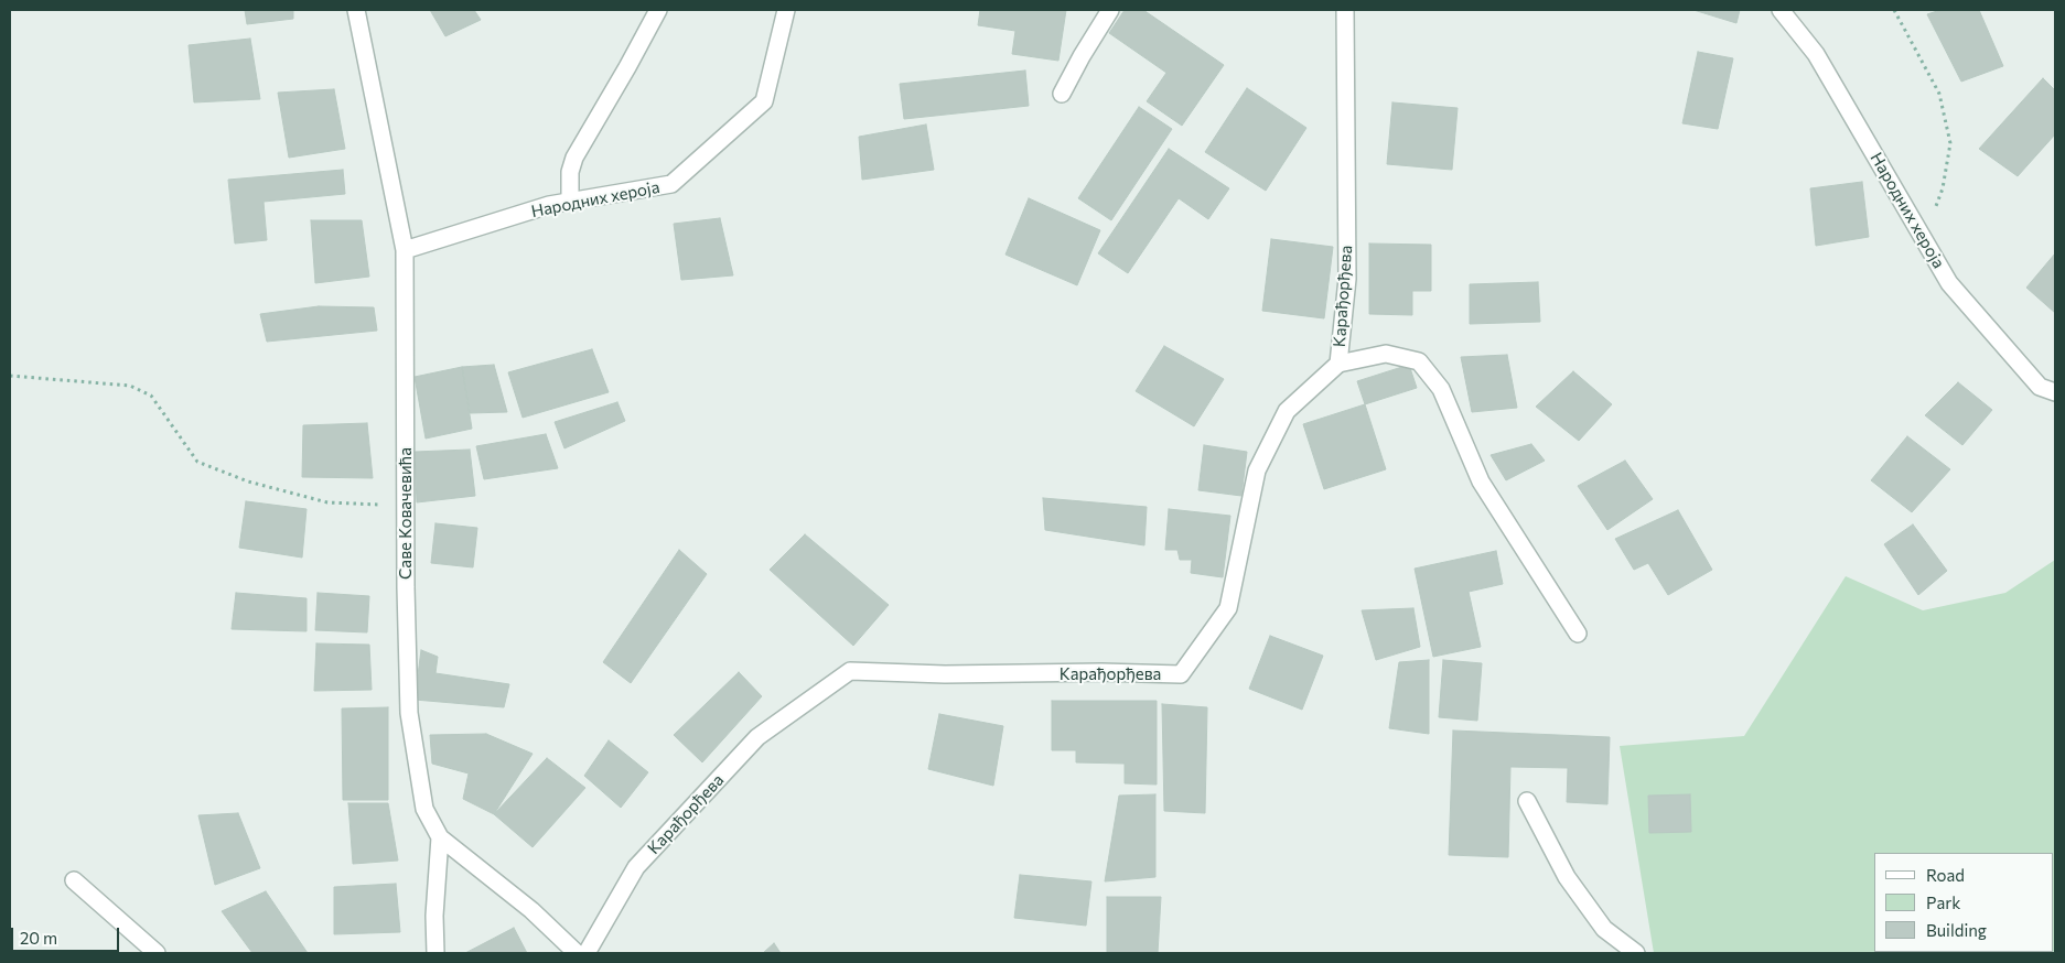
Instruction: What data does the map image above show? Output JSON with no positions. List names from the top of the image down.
{
  "streets": {
    "street": ["Народних хероја", "Карађорђева", "Саве Ковачевића"]
  },
  "crossings": [
    ["Народних хероја", "Саве Ковачевића"]
  ],
  "legend": ["Road", "Park", "Building"],
  "scale_bar": "20 m"
}
